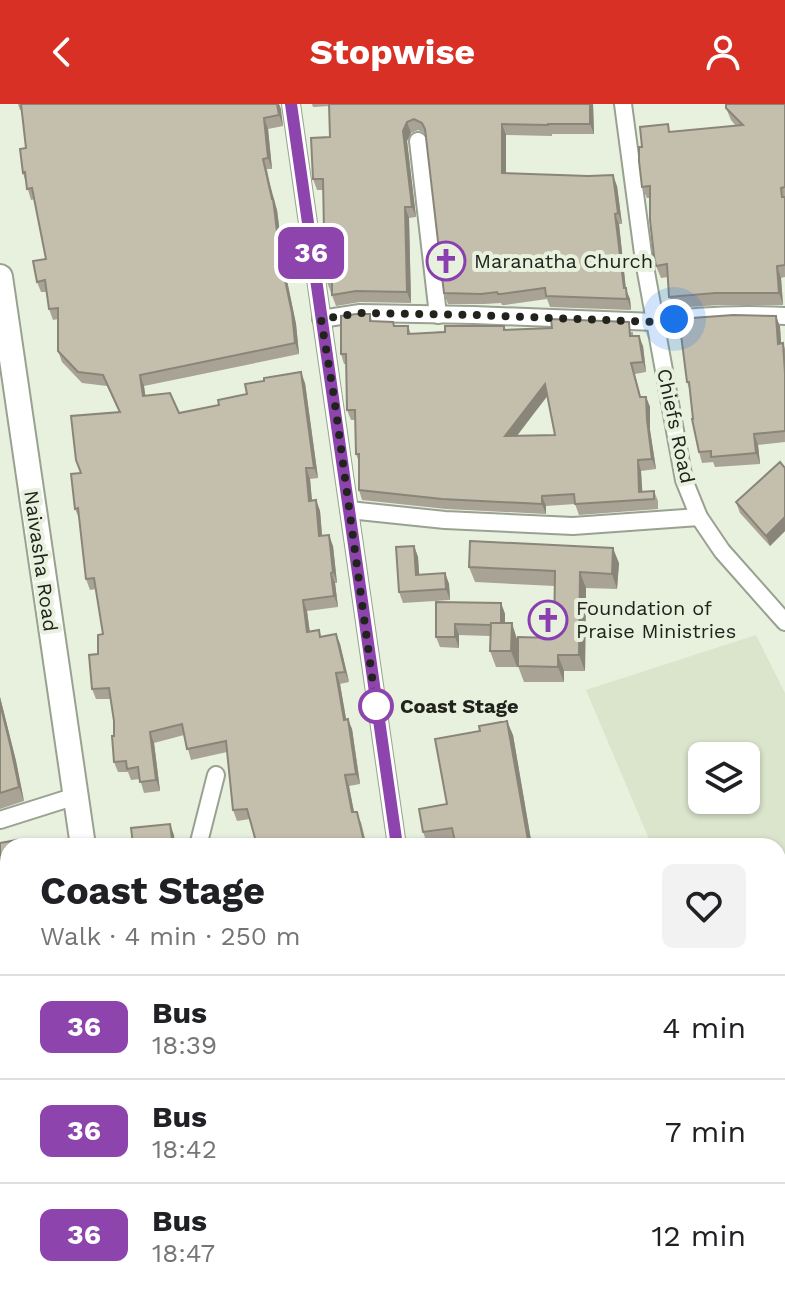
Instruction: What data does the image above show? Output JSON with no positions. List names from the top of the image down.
{
  "streets": {
    "main road": ["Naivasha Road"],
    "street": ["Chiefs Road"]
  },
  "places": {
    "church": ["Maranatha Church", "Foundation of Praise Ministries"],
    "other": ["Coast Stage"]
  },
  "lines": ["bus line 36"],
  "page": {
    "header": "Stopwise",
    "on_map": "36",
    "heading": ["Coast Stage", "Walk · 4 min · 250 m"],
    "list": [
      {
        "mark": "36",
        "name": "Bus",
        "note": "18:39",
        "value": "4 min"
      },
      {
        "mark": "36",
        "name": "Bus",
        "note": "18:42",
        "value": "7 min"
      },
      {
        "mark": "36",
        "name": "Bus",
        "note": "18:47",
        "value": "12 min"
      }
    ]
  }
}
